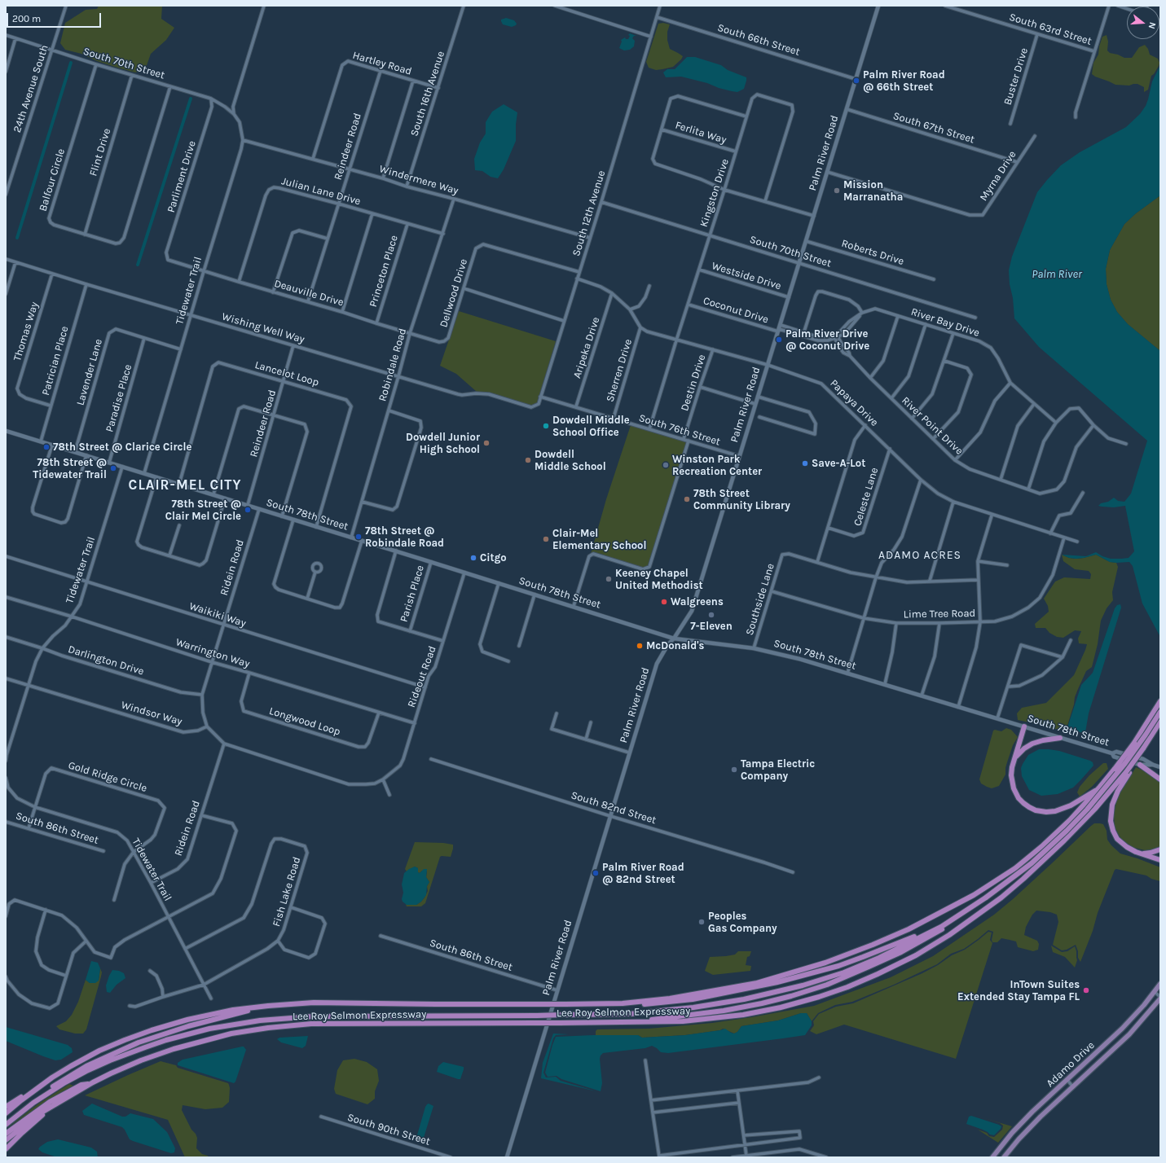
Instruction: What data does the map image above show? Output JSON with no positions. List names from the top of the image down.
{
  "streets": {
    "highway": ["Lee Roy Selmon Expressway"],
    "main road": ["Adamo Drive"],
    "street": [
      "South 63rd Street",
      "South 66th Street",
      "South 70th Street",
      "Hartley Road",
      "Buster Drive",
      "24th Avenue South",
      "South 16th Avenue",
      "South 67th Street",
      "Ferlita Way",
      "Reindeer Road",
      "Flint Drive",
      "Palm River Road",
      "Myrna Drive",
      "Parliment Drive",
      "Balfour Circle",
      "Windermere Way",
      "Julian Lane Drive",
      "Kingston Drive",
      "South 12th Avenue",
      "Roberts Drive",
      "Princeton Place",
      "Westside Drive",
      "Tidewater Trail",
      "Deauville Drive",
      "Dellwood Drive",
      "Coconut Drive",
      "River Bay Drive",
      "Wishing Well Way",
      "Thomas Way",
      "Aripeka Drive",
      "Patrician Place",
      "Robindale Road",
      "Sherren Drive",
      "Lavender Lane",
      "Lancelot Loop",
      "Destin Drive",
      "Paradise Place",
      "Papaya Drive",
      "River Point Drive",
      "South 76th Street",
      "Celeste Lane",
      "South 78th Street",
      "Ridein Road",
      "Parish Place",
      "Southside Lane",
      "Lime Tree Road",
      "Waikiki Way",
      "Warrington Way",
      "Darlington Drive",
      "Rideout Road",
      "Windsor Way",
      "Longwood Loop",
      "Gold Ridge Circle",
      "South 82nd Street",
      "South 86th Street",
      "Fish Lake Road",
      "South 90th Street"
    ]
  },
  "crossings": [
    ["South 63rd Street", "Buster Drive"],
    ["South 66th Street", "Palm River Road"],
    ["South 66th Street", "South 12th Avenue"],
    ["South 70th Street", "24th Avenue South"],
    ["South 70th Street", "Flint Drive"],
    ["South 70th Street", "Palm River Road"],
    ["South 70th Street", "Parliment Drive"],
    ["South 70th Street", "Balfour Circle"],
    ["South 70th Street", "Kingston Drive"],
    ["South 70th Street", "South 12th Avenue"],
    ["South 70th Street", "Tidewater Trail"],
    ["Hartley Road", "South 16th Avenue"],
    ["Hartley Road", "Reindeer Road"],
    ["Hartley Road", "Windermere Way"],
    ["South 16th Avenue", "Windermere Way"],
    ["South 67th Street", "Palm River Road"],
    ["South 67th Street", "Myrna Drive"],
    ["Ferlita Way", "Kingston Drive"],
    ["Reindeer Road", "Windermere Way"],
    ["Reindeer Road", "Julian Lane Drive"],
    ["Reindeer Road", "Deauville Drive"],
    ["Reindeer Road", "Wishing Well Way"],
    ["Reindeer Road", "Lancelot Loop"],
    ["Reindeer Road", "South 78th Street"],
    ["Flint Drive", "Balfour Circle"],
    ["Palm River Road", "Myrna Drive"],
    ["Palm River Road", "Roberts Drive"],
    ["Palm River Road", "Westside Drive"],
    ["Palm River Road", "Coconut Drive"],
    ["Palm River Road", "Papaya Drive"],
    ["Palm River Road", "South 76th Street"],
    ["Palm River Road", "South 78th Street"],
    ["Palm River Road", "South 82nd Street"],
    ["Palm River Road", "South 86th Street"],
    ["Parliment Drive", "Deauville Drive"],
    ["Windermere Way", "South 12th Avenue"],
    ["Windermere Way", "Tidewater Trail"],
    ["Windermere Way", "Robindale Road"],
    ["Julian Lane Drive", "Princeton Place"],
    ["Julian Lane Drive", "Deauville Drive"],
    ["Julian Lane Drive", "Robindale Road"],
    ["Kingston Drive", "Westside Drive"],
    ["Kingston Drive", "Coconut Drive"],
    ["Kingston Drive", "Papaya Drive"],
    ["Kingston Drive", "South 76th Street"],
    ["South 12th Avenue", "Dellwood Drive"],
    ["South 12th Avenue", "Wishing Well Way"],
    ["South 12th Avenue", "South 76th Street"],
    ["Princeton Place", "Deauville Drive"],
    ["Tidewater Trail", "Deauville Drive"],
    ["Tidewater Trail", "Wishing Well Way"],
    ["Tidewater Trail", "Lavender Lane"],
    ["Tidewater Trail", "South 78th Street"],
    ["Tidewater Trail", "Ridein Road"],
    ["Tidewater Trail", "Waikiki Way"],
    ["Tidewater Trail", "Warrington Way"],
    ["Tidewater Trail", "Darlington Drive"],
    ["Tidewater Trail", "Windsor Way"],
    ["Tidewater Trail", "Gold Ridge Circle"],
    ["Tidewater Trail", "Fish Lake Road"],
    ["Deauville Drive", "Dellwood Drive"],
    ["Deauville Drive", "Robindale Road"],
    ["River Bay Drive", "River Point Drive"],
    ["Wishing Well Way", "Thomas Way"],
    ["Wishing Well Way", "Patrician Place"],
    ["Wishing Well Way", "Robindale Road"],
    ["Thomas Way", "Patrician Place"],
    ["Aripeka Drive", "South 76th Street"],
    ["Patrician Place", "South 78th Street"],
    ["Robindale Road", "South 78th Street"],
    ["Sherren Drive", "Papaya Drive"],
    ["Sherren Drive", "South 76th Street"],
    ["Lavender Lane", "Paradise Place"],
    ["Lavender Lane", "South 78th Street"],
    ["Lancelot Loop", "South 78th Street"],
    ["Destin Drive", "Papaya Drive"],
    ["Destin Drive", "South 76th Street"],
    ["Paradise Place", "South 78th Street"],
    ["Papaya Drive", "Celeste Lane"],
    ["Papaya Drive", "Lime Tree Road"],
    ["South 78th Street", "Ridein Road"],
    ["South 78th Street", "Parish Place"],
    ["South 78th Street", "Southside Lane"],
    ["South 78th Street", "Rideout Road"],
    ["Ridein Road", "Waikiki Way"],
    ["Ridein Road", "Warrington Way"],
    ["Ridein Road", "Darlington Drive"],
    ["Ridein Road", "Windsor Way"],
    ["Southside Lane", "Lime Tree Road"],
    ["Waikiki Way", "Rideout Road"],
    ["Warrington Way", "Rideout Road"],
    ["Warrington Way", "Longwood Loop"],
    ["Gold Ridge Circle", "South 86th Street"]
  ],
  "districts": ["CLAIR-MEL CITY", "ADAMO ACRES"],
  "water": ["Palm River"],
  "places": [
    "Palm River Road @ 66th Street",
    "Mission Marranatha",
    "Palm River Drive @ Coconut Drive",
    "Dowdell Middle School Office",
    "Dowdell Junior High School",
    "78th Street @ Clarice Circle",
    "Dowdell Middle School",
    "Save-A-Lot",
    "Winston Park Recreation Center",
    "78th Street @ Tidewater Trail",
    "78th Street Community Library",
    "78th Street @ Clair Mel Circle",
    "78th Street @ Robindale Road",
    "Clair-Mel Elementary School",
    "Citgo",
    "Keeney Chapel United Methodist",
    "Walgreens",
    "7-Eleven",
    "McDonald's",
    "Tampa Electric Company",
    "Palm River Road @ 82nd Street",
    "Peoples Gas Company",
    "InTown Suites Extended Stay Tampa FL"
  ],
  "scale_bar": "200 m",
  "north": "right"
}
